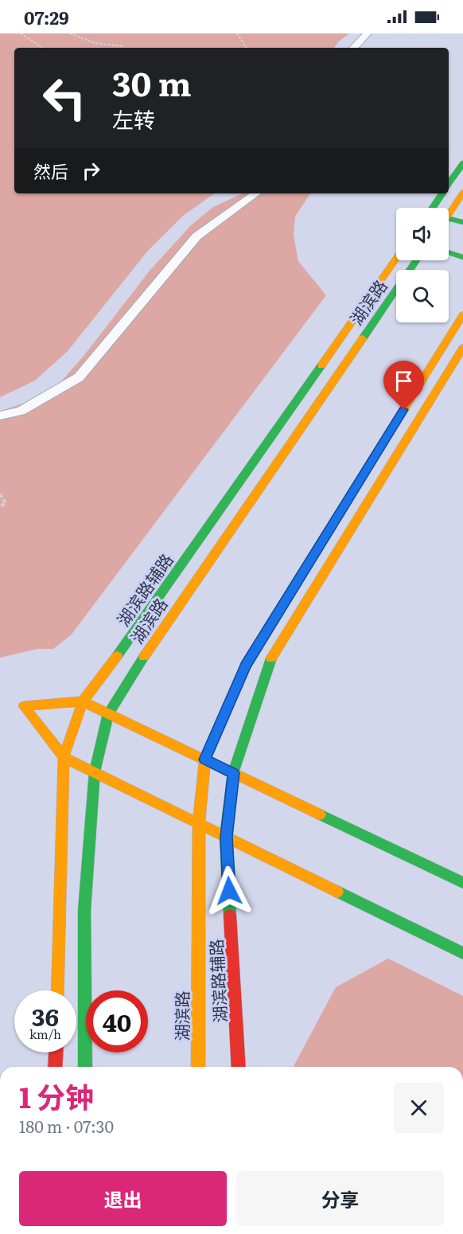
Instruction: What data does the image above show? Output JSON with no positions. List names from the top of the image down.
{
  "streets": {
    "street": ["湖滨路", "湖滨路辅路"]
  },
  "page": {
    "status": "07:29",
    "turn": ["30 m", "左转"],
    "then": "然后",
    "speed": "36 km/h",
    "limit": "40",
    "heading": ["1 分钟", "180 m · 07:30"],
    "buttons": ["退出", "分享"]
  }
}
